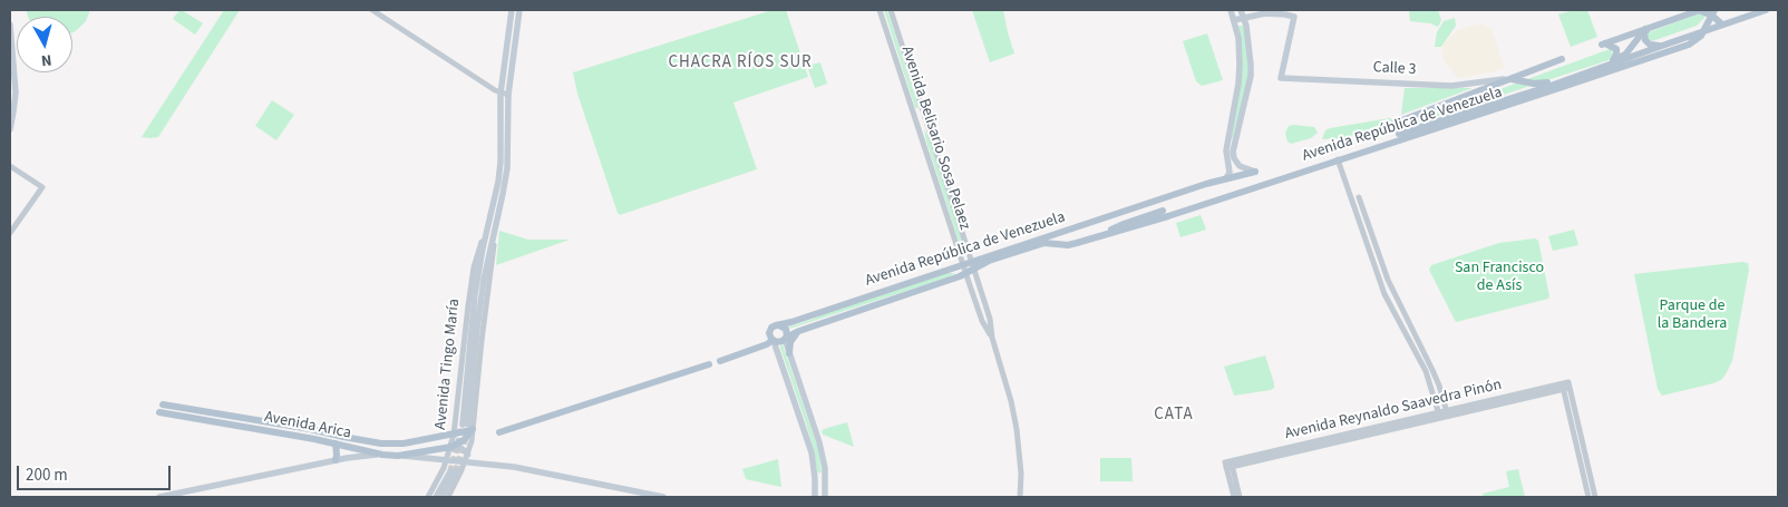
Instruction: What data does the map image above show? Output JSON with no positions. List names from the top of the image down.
{
  "streets": {
    "main road": [
      "Calle 3",
      "Avenida República de Venezuela",
      "Avenida Tingo María",
      "Avenida Arica"
    ],
    "street": ["Avenida Belisario Sosa Pelaez", "Avenida Reynaldo Saavedra Pinón"]
  },
  "crossings": [
    ["Calle 3", "Avenida República de Venezuela"],
    ["Avenida República de Venezuela", "Avenida Belisario Sosa Pelaez"],
    ["Avenida Tingo María", "Avenida Arica"]
  ],
  "districts": ["CHACRA RÍOS SUR", "CATA"],
  "parks": ["San Francisco de Asís", "Parque de la Bandera"],
  "scale_bar": "200 m",
  "north": "bottom"
}
